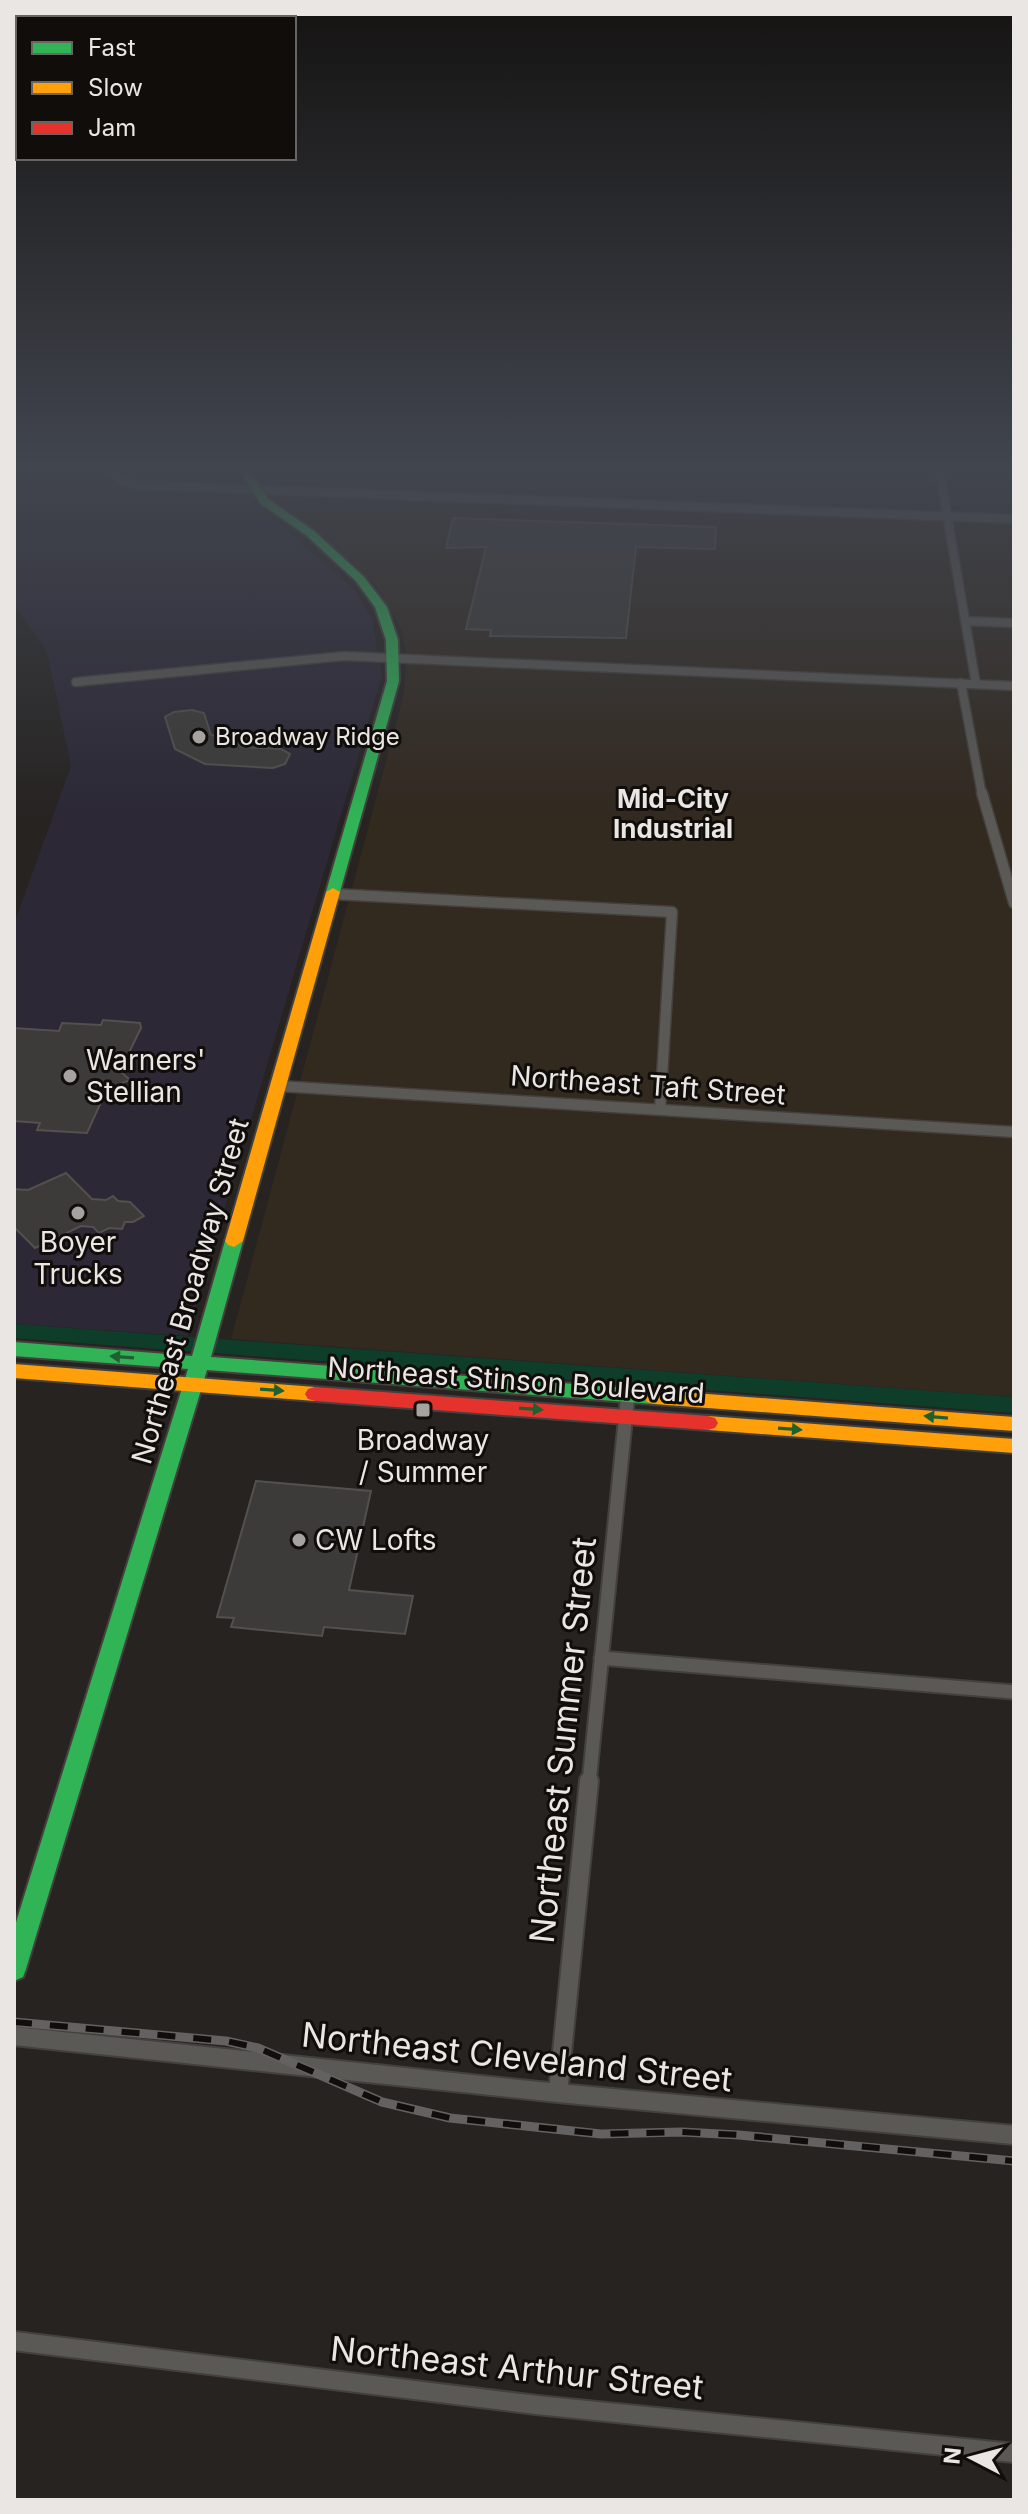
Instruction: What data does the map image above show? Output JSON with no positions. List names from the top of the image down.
{
  "streets": {
    "main road": ["Northeast Broadway Street", "Northeast Stinson Boulevard"],
    "street": [
      "Northeast Taft Street",
      "Northeast Summer Street",
      "Northeast Cleveland Street",
      "Northeast Arthur Street"
    ]
  },
  "crossings": [
    ["Northeast Taft Street", "Northeast Broadway Street"],
    ["Northeast Broadway Street", "Northeast Stinson Boulevard"],
    ["Northeast Stinson Boulevard", "Northeast Summer Street"],
    ["Northeast Summer Street", "Northeast Cleveland Street"]
  ],
  "districts": ["Mid-City Industrial"],
  "places": {
    "other": [
      "Broadway Ridge",
      "Warners' Stellian",
      "Boyer Trucks",
      "CW Lofts"
    ],
    "transit": ["Broadway / Summer"]
  },
  "legend": ["Fast", "Slow", "Jam"],
  "north": "left"
}
